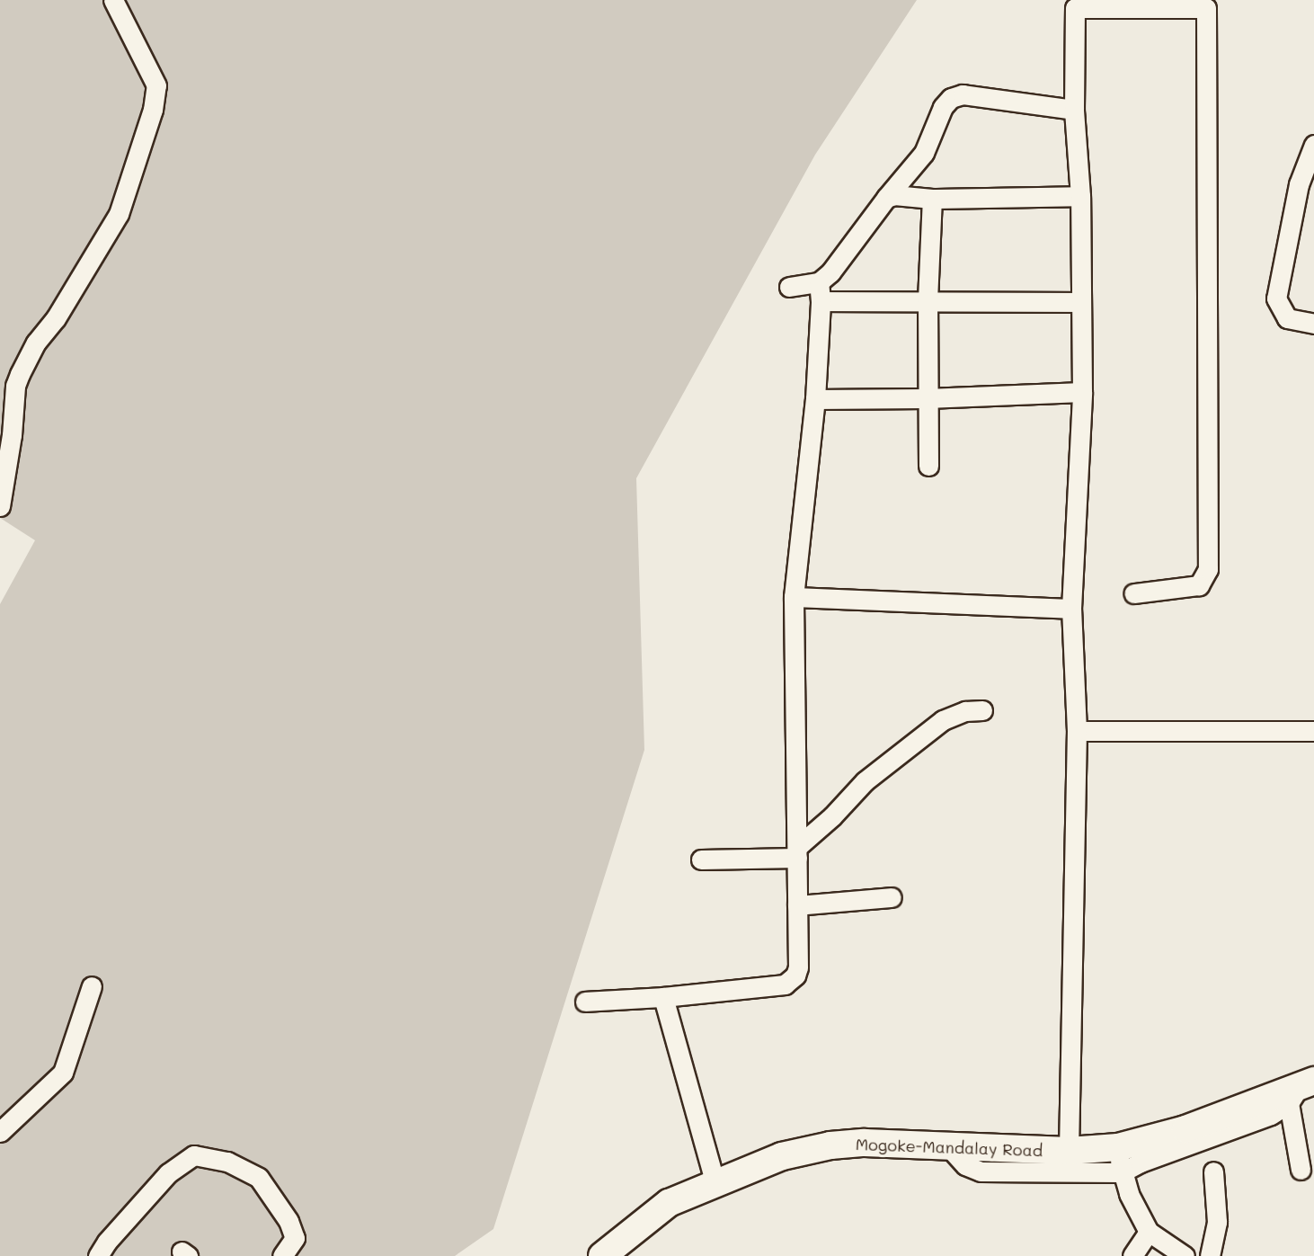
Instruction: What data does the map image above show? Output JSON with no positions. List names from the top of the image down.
{
  "streets": {
    "highway": ["Mogoke-Mandalay Road"]
  }
}
